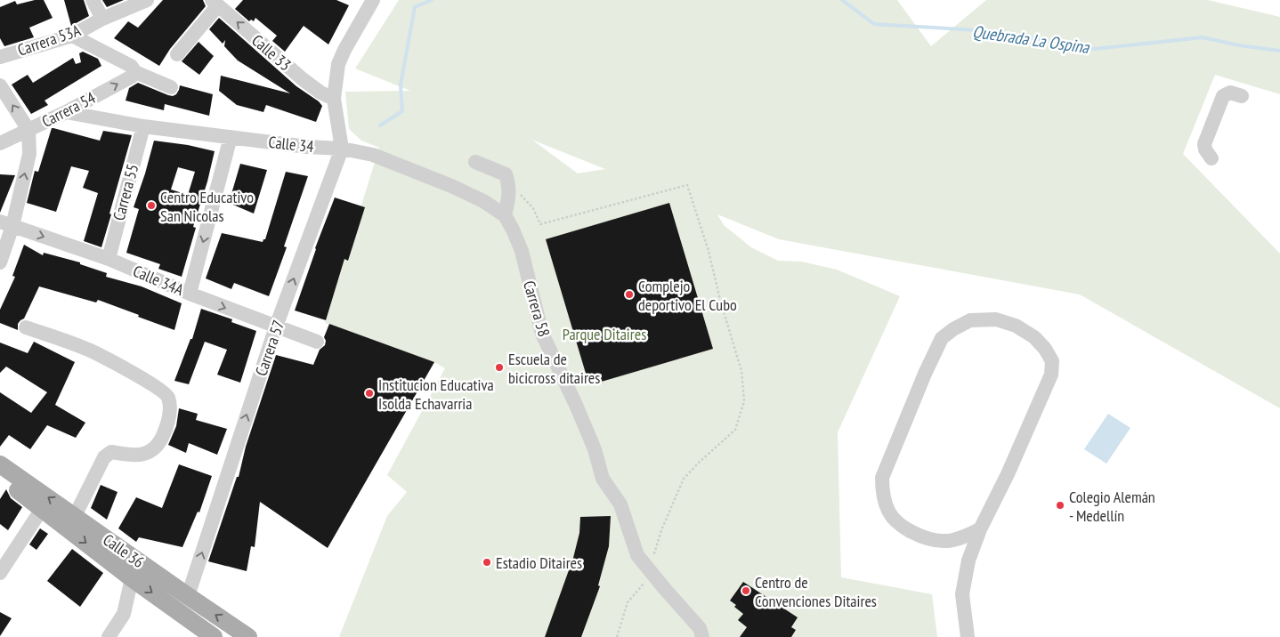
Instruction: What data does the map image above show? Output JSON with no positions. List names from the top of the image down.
{
  "streets": {
    "main road": ["Calle 36"],
    "street": [
      "Carrera 53A",
      "Calle 33",
      "Carrera 54",
      "Calle 34",
      "Carrera 55",
      "Calle 34A",
      "Carrera 58",
      "Carrera 57"
    ]
  },
  "crossings": [
    ["Calle 33", "Carrera 57"],
    ["Carrera 54", "Calle 34"],
    ["Calle 34", "Carrera 55"],
    ["Calle 34", "Carrera 58"],
    ["Calle 34", "Carrera 57"],
    ["Carrera 55", "Calle 34A"],
    ["Calle 34A", "Carrera 57"],
    ["Carrera 57", "Calle 36"]
  ],
  "one_way": ["Calle 33", "Carrera 54", "Calle 34A"],
  "water": ["Quebrada La Ospina"],
  "parks": ["Parque Ditaires"],
  "places": [
    "Centro Educativo San Nicolas",
    "Complejo deportivo El Cubo",
    "Escuela de bicicross ditaires",
    "Institucion Educativa Isolda Echavarria",
    "Colegio Alemán - Medellín",
    "Estadio Ditaires",
    "Centro de Convenciones Ditaires"
  ]
}
